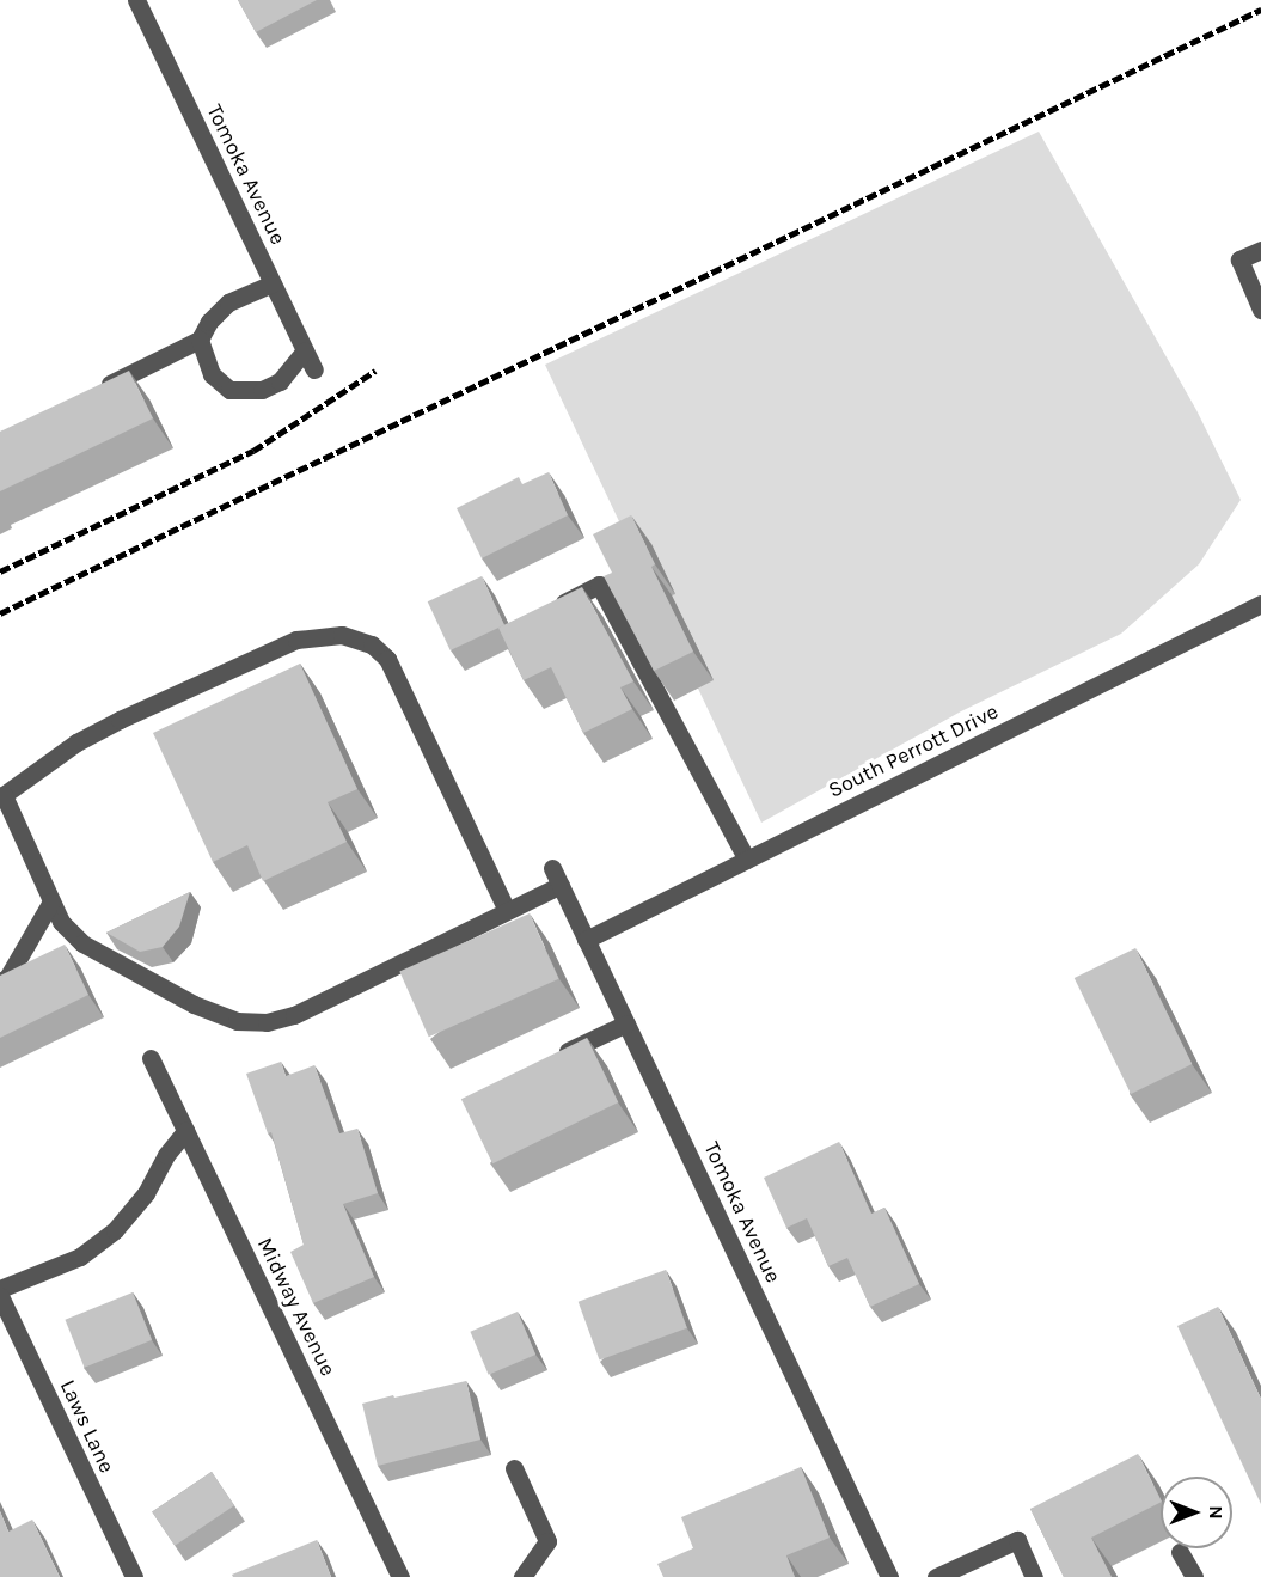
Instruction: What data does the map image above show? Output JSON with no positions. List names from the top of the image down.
{
  "streets": {
    "street": [
      "Tomoka Avenue",
      "South Perrott Drive",
      "Midway Avenue",
      "Laws Lane"
    ]
  },
  "crossings": [
    ["Tomoka Avenue", "South Perrott Drive"]
  ],
  "north": "right"
}
